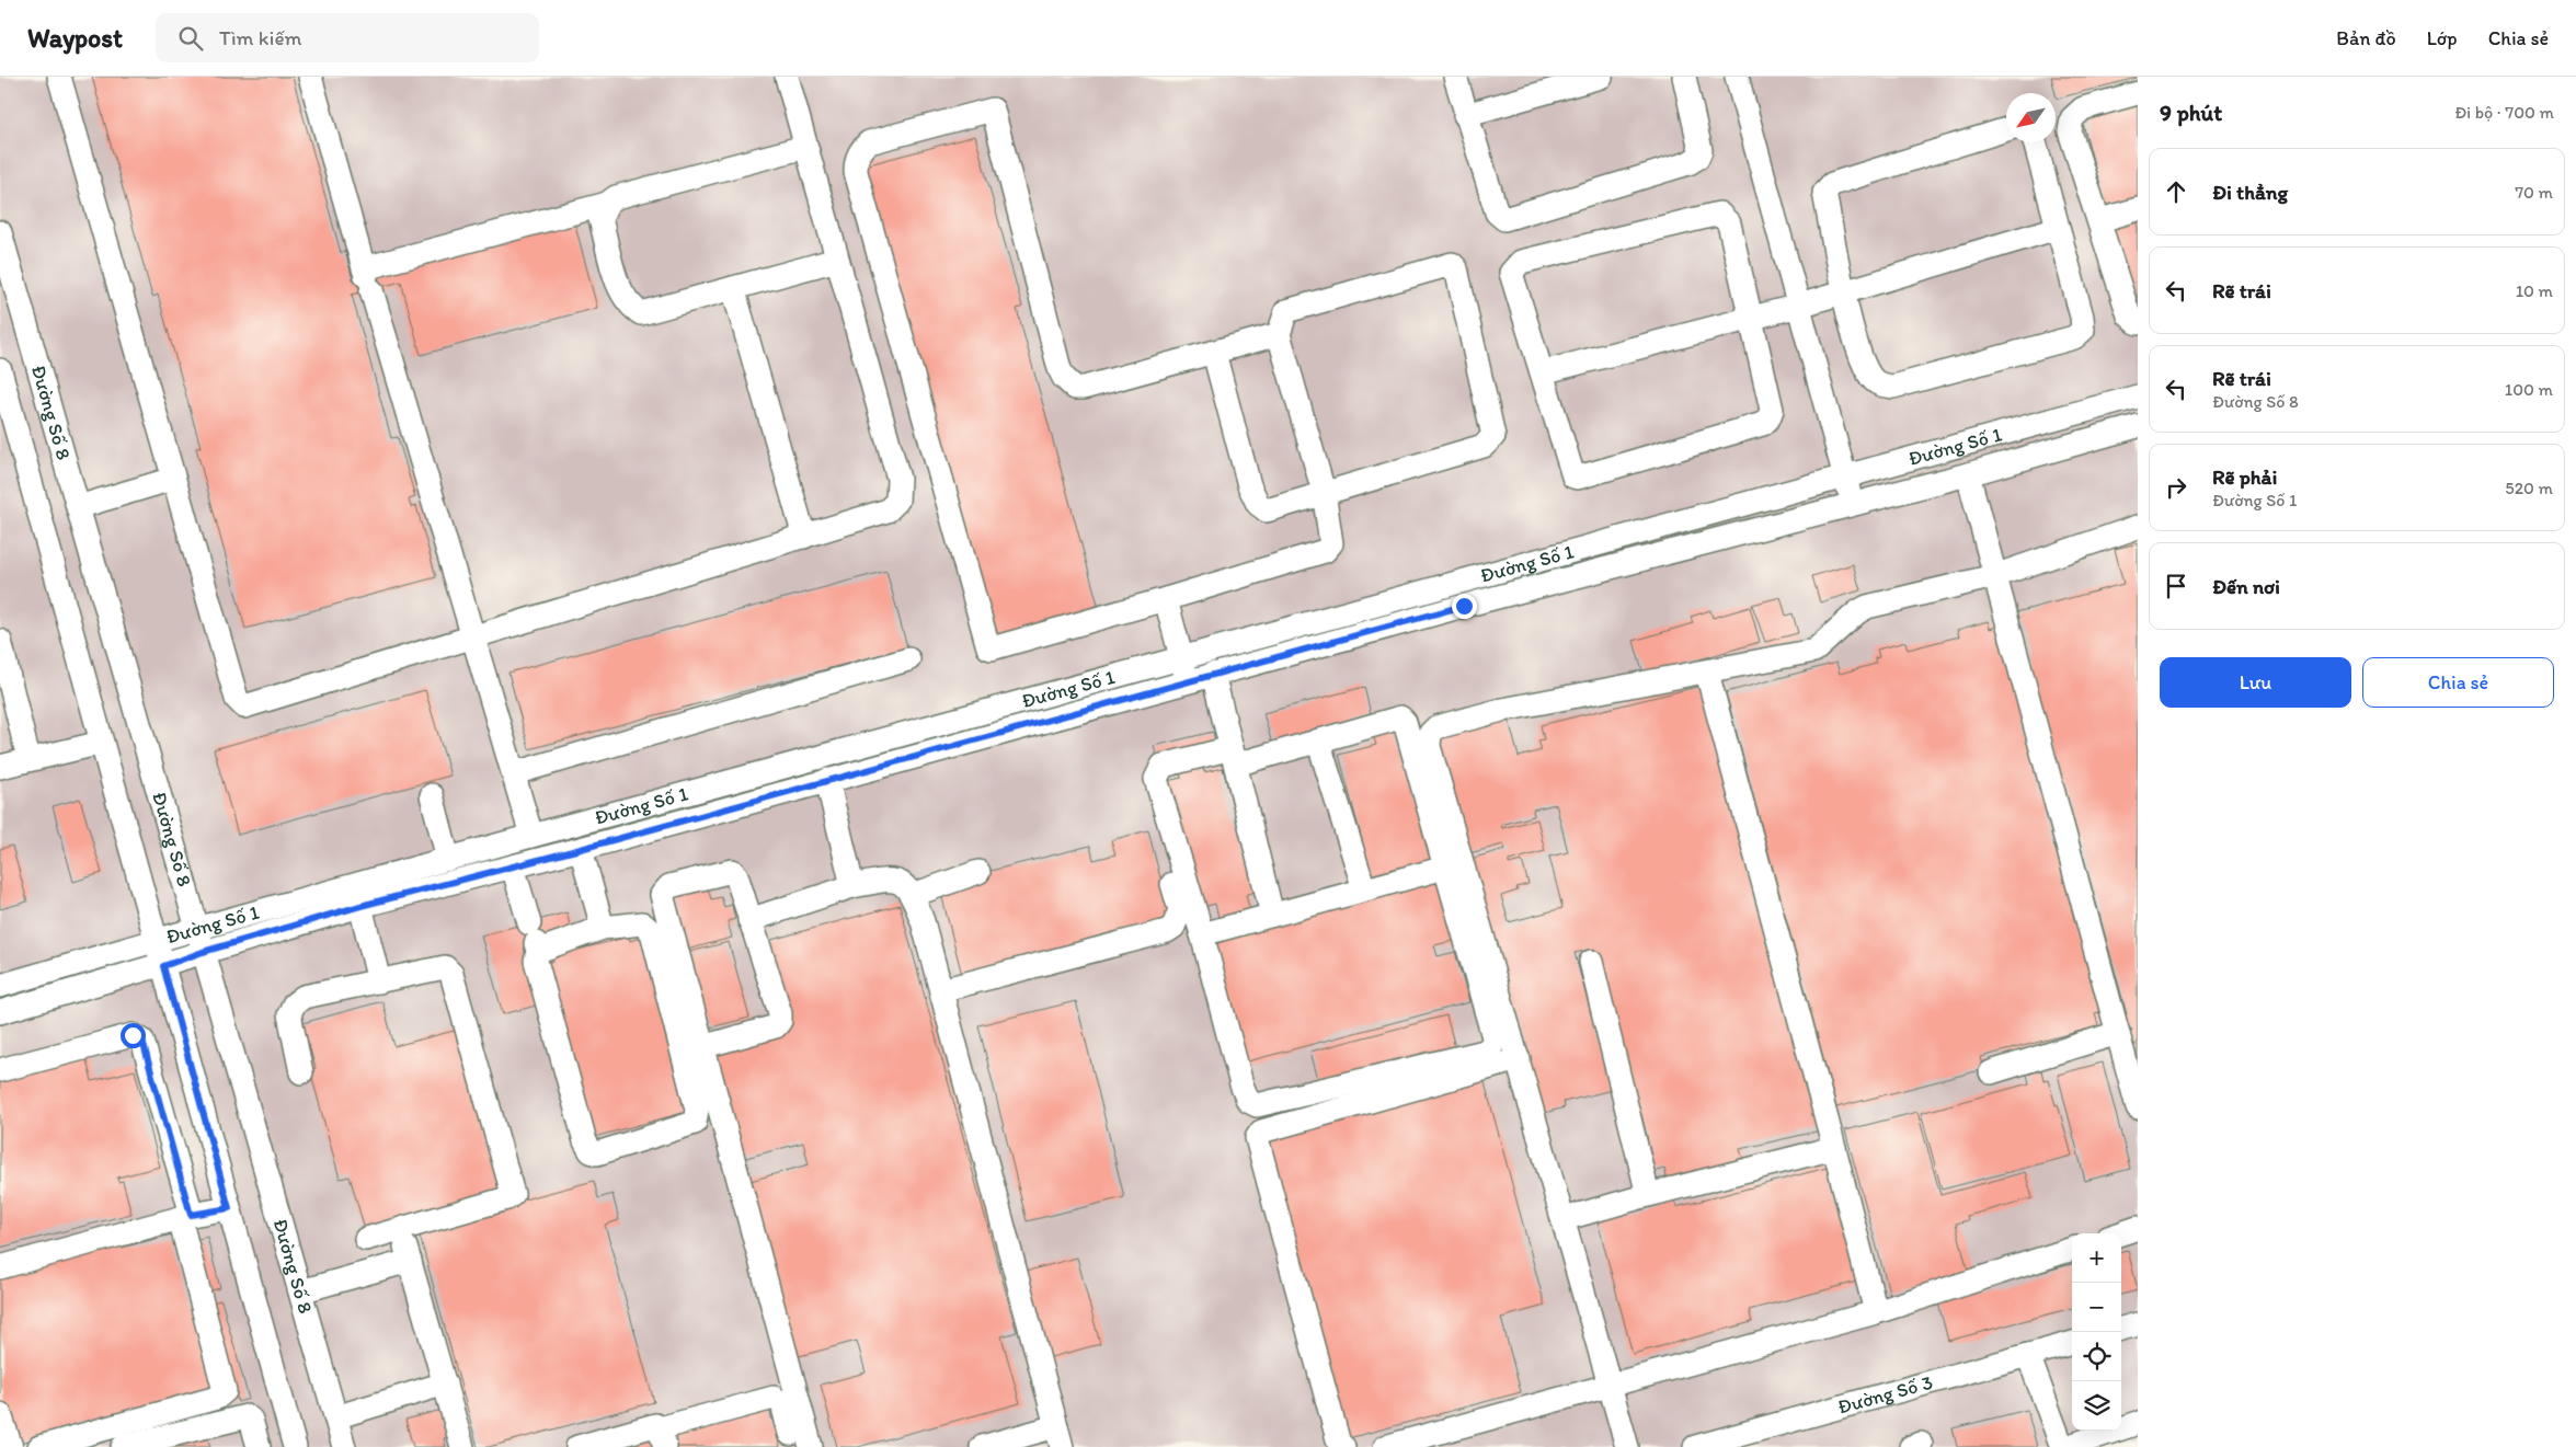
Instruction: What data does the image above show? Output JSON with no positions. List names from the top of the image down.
{
  "streets": {
    "street": ["Đường Số 8", "Đường Số 1", "Đường Số 3"]
  },
  "crossings": [
    ["Đường Số 8", "Đường Số 1"]
  ],
  "north": "bottom left",
  "page": {
    "header": "Waypost",
    "search": "Tìm kiếm",
    "nav": ["Bản đồ", "Lớp", "Chia sẻ"],
    "heading": ["9 phút", "Đi bộ · 700 m"],
    "list": [
      ["Đi thẳng", "70 m"],
      ["Rẽ trái", "10 m"],
      ["Rẽ trái", "Đường Số 8", "100 m"],
      ["Rẽ phải", "Đường Số 1", "520 m"],
      "Đến nơi"
    ],
    "buttons": ["Lưu", "Chia sẻ"],
    "map_buttons": ["+", "−"]
  }
}
